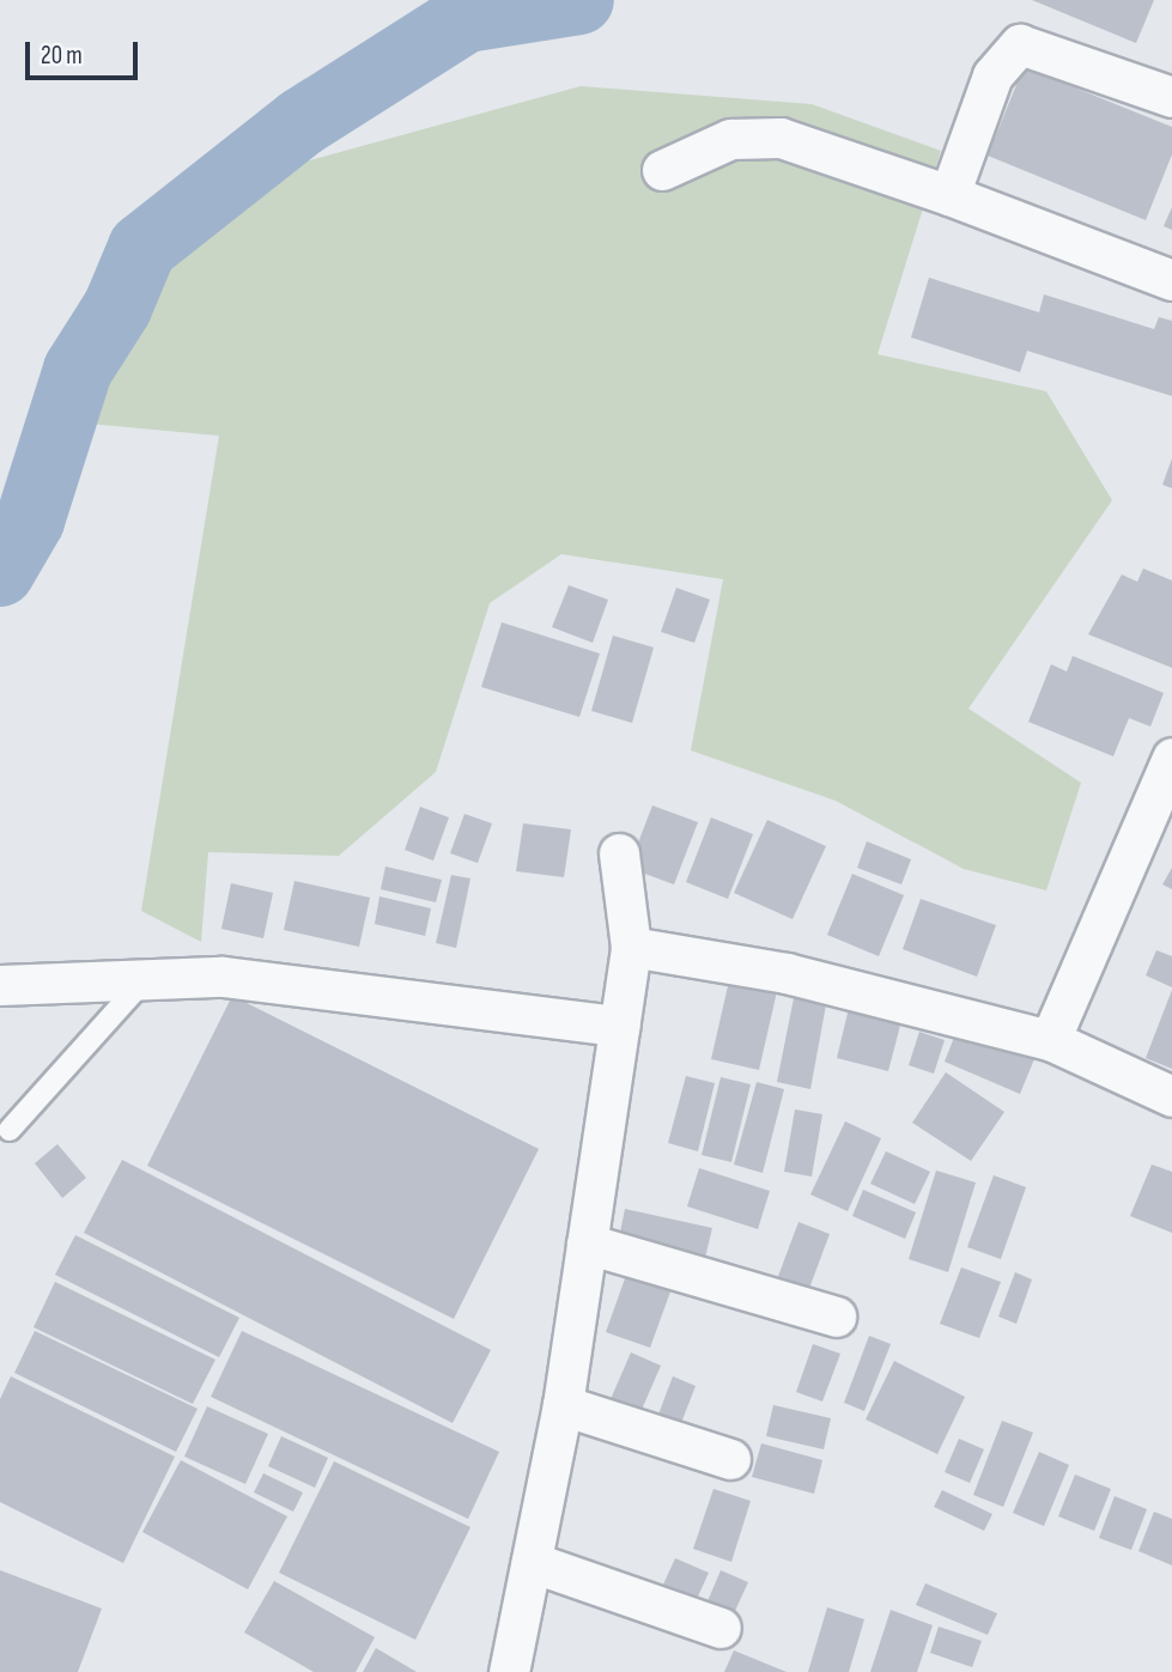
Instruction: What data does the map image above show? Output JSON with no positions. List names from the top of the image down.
{
  "scale_bar": "20 m"
}
